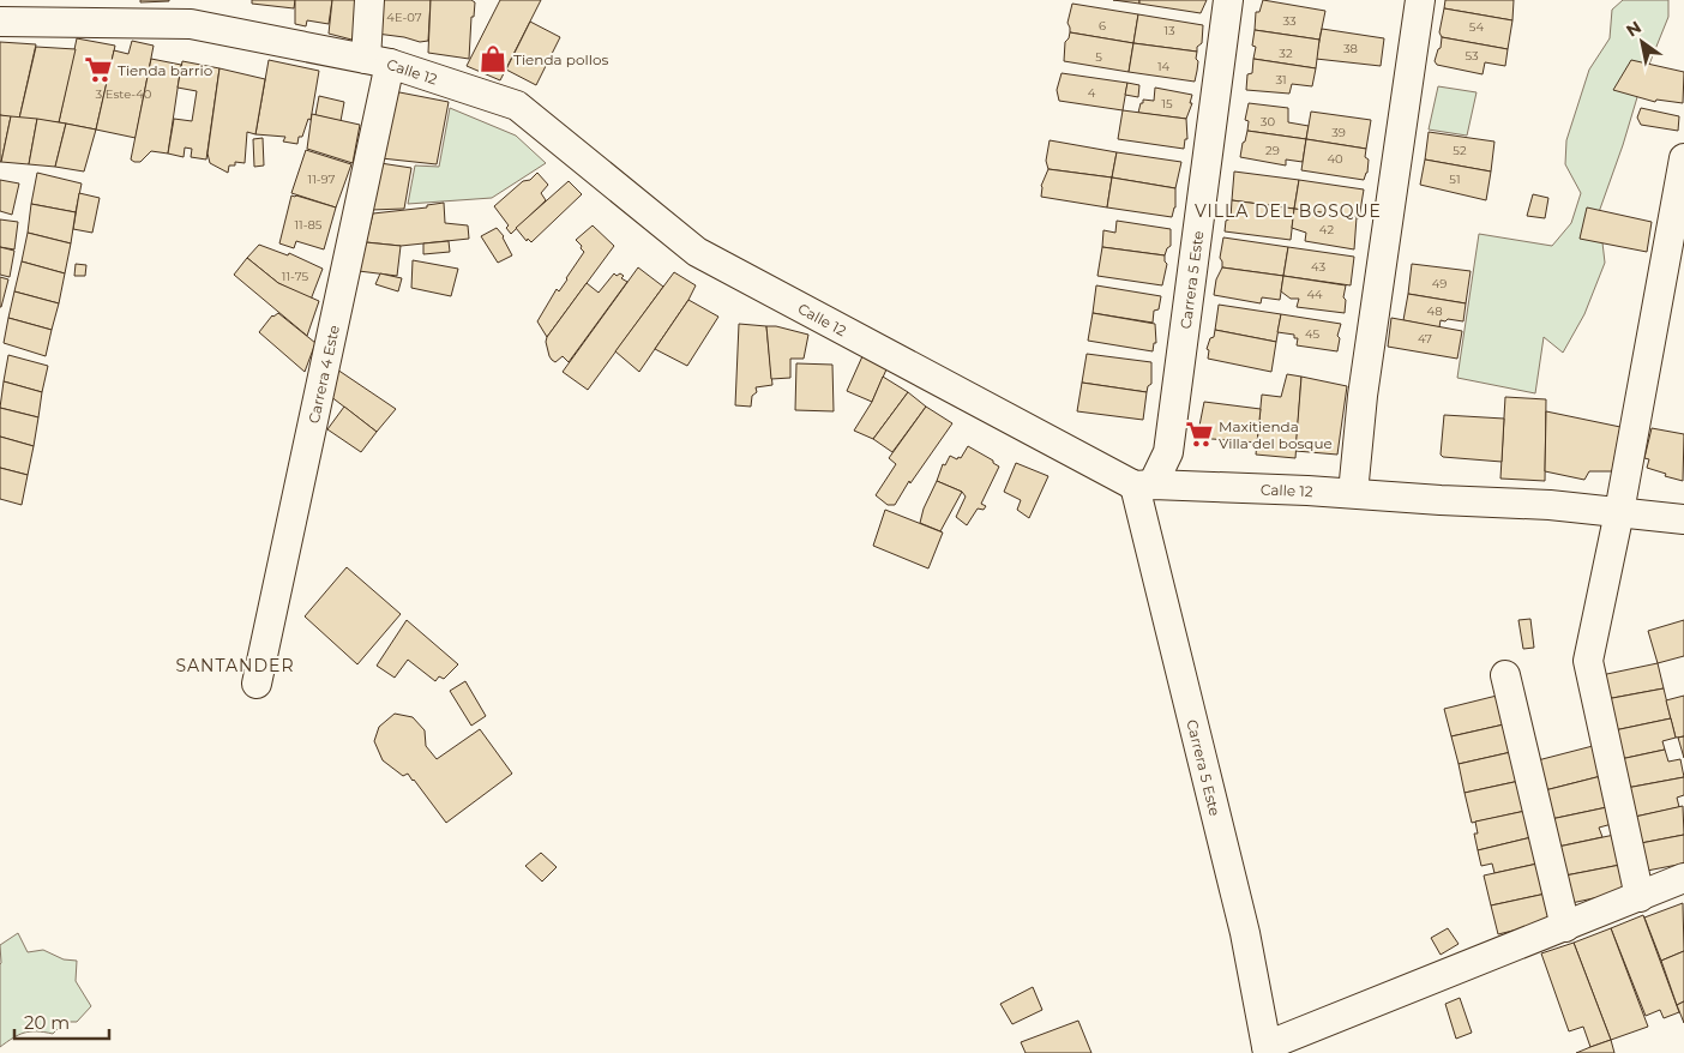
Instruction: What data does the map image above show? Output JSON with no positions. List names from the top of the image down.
{
  "streets": {
    "street": ["Calle 12", "Carrera 5 Este", "Carrera 4 Este"]
  },
  "crossings": [
    ["Calle 12", "Carrera 5 Este"],
    ["Calle 12", "Carrera 4 Este"]
  ],
  "districts": ["VILLA DEL BOSQUE", "SANTANDER"],
  "places": {
    "shop": ["Tienda pollos"],
    "supermarket": ["Tienda barrio", "Maxitienda Villa del bosque"]
  },
  "house_numbers": [
    "4E-07",
    "33",
    "6",
    "54",
    "13",
    "38",
    "32",
    "53",
    "5",
    "14",
    "31",
    "4",
    "3 Este-40",
    "15",
    "30",
    "39",
    "29",
    "52",
    "40",
    "11-97",
    "51",
    "11-85",
    "42",
    "43",
    "11-75",
    "49",
    "44",
    "48",
    "45",
    "47"
  ],
  "scale_bar": "20 m",
  "north": "top left"
}
